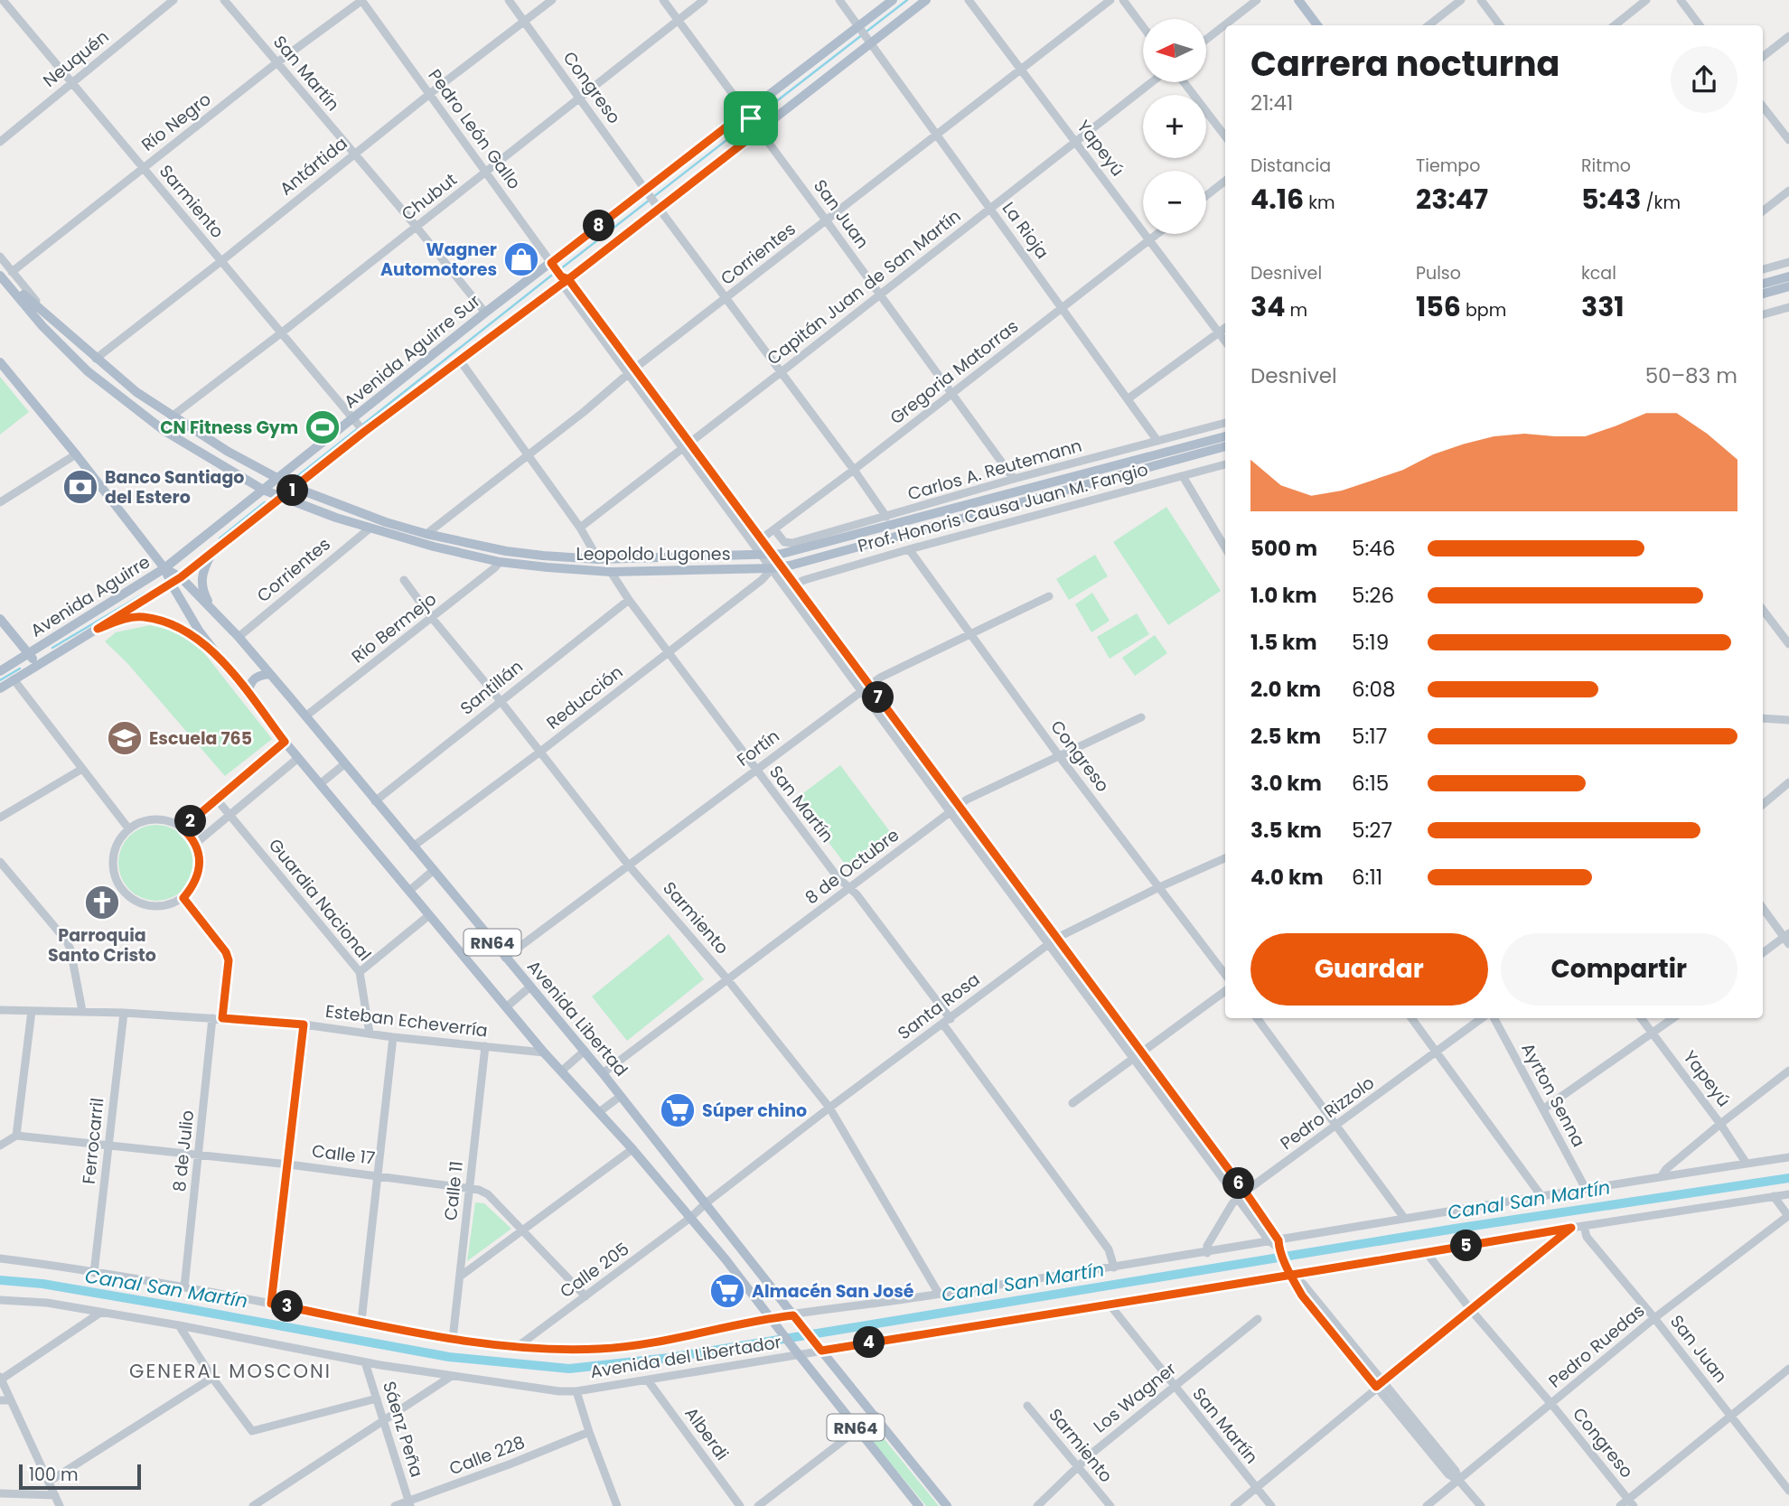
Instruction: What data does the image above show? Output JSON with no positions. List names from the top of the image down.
{
  "streets": {
    "main road": [
      "Avenida Aguirre Sur",
      "Leopoldo Lugones",
      "Avenida Aguirre",
      "RN64",
      "Avenida Libertad"
    ],
    "street": [
      "Neuquén",
      "San Martín",
      "Congreso",
      "Río Negro",
      "Pedro León Gallo",
      "Yapeyú",
      "Antártida",
      "Chubut",
      "Sarmiento",
      "San Juan",
      "La Rioja",
      "Corrientes",
      "Capitán Juan de San Martín",
      "Gregoria Matorras",
      "Carlos A. Reutemann",
      "Prof. Honoris Causa Juan M. Fangio",
      "Río Bermejo",
      "Santillán",
      "Reducción",
      "Fortín",
      "8 de Octubre",
      "Guardia Nacional",
      "Santa Rosa",
      "Esteban Echeverría",
      "Ayrton Senna",
      "Pedro Rizzolo",
      "Ferrocarril",
      "8 de Julio",
      "Calle 17",
      "Calle 11",
      "Calle 205",
      "Pedro Ruedas",
      "Avenida del Libertador",
      "Los Wagner",
      "Sáenz Peña",
      "Alberdi",
      "Calle 228"
    ]
  },
  "crossings": [
    ["Neuquén", "Sarmiento"],
    ["San Martín", "Río Negro"],
    ["San Martín", "Antártida"],
    ["San Martín", "Chubut"],
    ["San Martín", "Avenida Aguirre Sur"],
    ["San Martín", "Leopoldo Lugones"],
    ["San Martín", "Santillán"],
    ["San Martín", "Reducción"],
    ["San Martín", "Fortín"],
    ["San Martín", "8 de Octubre"],
    ["San Martín", "Santa Rosa"],
    ["San Martín", "Avenida del Libertador"],
    ["San Martín", "Los Wagner"],
    ["Congreso", "Antártida"],
    ["Congreso", "Chubut"],
    ["Congreso", "Avenida Aguirre Sur"],
    ["Congreso", "Prof. Honoris Causa Juan M. Fangio"],
    ["Congreso", "Fortín"],
    ["Congreso", "8 de Octubre"],
    ["Congreso", "Santa Rosa"],
    ["Congreso", "Pedro Ruedas"],
    ["Congreso", "Avenida del Libertador"],
    ["Río Negro", "Pedro León Gallo"],
    ["Río Negro", "Sarmiento"],
    ["Pedro León Gallo", "Antártida"],
    ["Pedro León Gallo", "Chubut"],
    ["Pedro León Gallo", "Corrientes"],
    ["Pedro León Gallo", "Capitán Juan de San Martín"],
    ["Pedro León Gallo", "Avenida Aguirre Sur"],
    ["Pedro León Gallo", "Gregoria Matorras"],
    ["Pedro León Gallo", "Prof. Honoris Causa Juan M. Fangio"],
    ["Pedro León Gallo", "Leopoldo Lugones"],
    ["Pedro León Gallo", "Reducción"],
    ["Pedro León Gallo", "Fortín"],
    ["Pedro León Gallo", "8 de Octubre"],
    ["Pedro León Gallo", "Santa Rosa"],
    ["Pedro León Gallo", "Pedro Rizzolo"],
    ["Pedro León Gallo", "Pedro Ruedas"],
    ["Pedro León Gallo", "Avenida del Libertador"],
    ["Yapeyú", "Corrientes"],
    ["Yapeyú", "Capitán Juan de San Martín"],
    ["Yapeyú", "Gregoria Matorras"],
    ["Yapeyú", "Avenida del Libertador"],
    ["Antártida", "Sarmiento"],
    ["Antártida", "Leopoldo Lugones"],
    ["Chubut", "Sarmiento"],
    ["Chubut", "San Juan"],
    ["Chubut", "Leopoldo Lugones"],
    ["Sarmiento", "Avenida Aguirre Sur"],
    ["Sarmiento", "Río Bermejo"],
    ["Sarmiento", "Santillán"],
    ["Sarmiento", "Reducción"],
    ["Sarmiento", "Fortín"],
    ["Sarmiento", "8 de Octubre"],
    ["Sarmiento", "Santa Rosa"],
    ["Sarmiento", "Avenida del Libertador"],
    ["Sarmiento", "Los Wagner"],
    ["San Juan", "Corrientes"],
    ["San Juan", "Capitán Juan de San Martín"],
    ["San Juan", "Avenida Aguirre Sur"],
    ["San Juan", "Gregoria Matorras"],
    ["San Juan", "Carlos A. Reutemann"],
    ["San Juan", "Pedro Ruedas"],
    ["San Juan", "Avenida del Libertador"],
    ["La Rioja", "Corrientes"],
    ["La Rioja", "Capitán Juan de San Martín"],
    ["La Rioja", "Avenida Aguirre Sur"],
    ["La Rioja", "Gregoria Matorras"],
    ["La Rioja", "Carlos A. Reutemann"],
    ["Corrientes", "Leopoldo Lugones"],
    ["Corrientes", "Avenida Libertad"],
    ["Avenida Aguirre Sur", "Leopoldo Lugones"],
    ["Avenida Aguirre Sur", "Avenida Aguirre"],
    ["Avenida Aguirre Sur", "Avenida Libertad"],
    ["Gregoria Matorras", "Carlos A. Reutemann"],
    ["Leopoldo Lugones", "Río Bermejo"],
    ["Leopoldo Lugones", "Reducción"],
    ["Avenida Aguirre", "Avenida Libertad"],
    ["Río Bermejo", "Avenida Libertad"],
    ["Santillán", "Avenida Libertad"],
    ["Reducción", "Avenida Libertad"],
    ["Fortín", "Avenida Libertad"],
    ["8 de Octubre", "Avenida Libertad"],
    ["Guardia Nacional", "Esteban Echeverría"],
    ["Santa Rosa", "Avenida Libertad"],
    ["Santa Rosa", "Calle 205"],
    ["Avenida Libertad", "Esteban Echeverría"],
    ["Avenida Libertad", "Calle 205"],
    ["Avenida Libertad", "Avenida del Libertador"],
    ["Esteban Echeverría", "Ferrocarril"],
    ["Esteban Echeverría", "8 de Julio"],
    ["Esteban Echeverría", "Calle 11"],
    ["Ayrton Senna", "Avenida del Libertador"],
    ["Pedro Rizzolo", "Avenida del Libertador"],
    ["Ferrocarril", "Calle 17"],
    ["Ferrocarril", "Avenida del Libertador"],
    ["8 de Julio", "Calle 17"],
    ["8 de Julio", "Avenida del Libertador"],
    ["Calle 17", "Calle 11"],
    ["Calle 17", "Calle 205"],
    ["Calle 11", "Avenida del Libertador"],
    ["Calle 205", "Avenida del Libertador"],
    ["Avenida del Libertador", "Sáenz Peña"],
    ["Avenida del Libertador", "Alberdi"],
    ["Sáenz Peña", "Calle 228"]
  ],
  "districts": ["GENERAL MOSCONI"],
  "water": ["Canal San Martín"],
  "places": {
    "shop": ["Wagner Automotores"],
    "sports": ["CN Fitness Gym"],
    "bank": ["Banco Santiago del Estero"],
    "school or university": ["Escuela 765"],
    "church": ["Parroquia Santo Cristo"],
    "supermarket": ["Súper chino", "Almacén San José"]
  },
  "scale_bar": "100 m",
  "north": "left",
  "page": {
    "map_buttons": ["+", "−"],
    "heading": ["Carrera nocturna", "21:41"],
    "stats": [
      ["Distancia", "4.16 km"],
      ["Tiempo", "23:47"],
      ["Ritmo", "5:43 /km"],
      ["Desnivel", "34 m"],
      ["Pulso", "156 bpm"],
      ["kcal", "331"]
    ],
    "pins": [
      "8",
      "1",
      "7",
      "2",
      "6",
      "5",
      "3",
      "4"
    ],
    "chart": ["Desnivel", "50–83 m"],
    "list": [
      {
        "name": "500 m",
        "note": "5:46"
      },
      {
        "name": "1.0 km",
        "note": "5:26"
      },
      {
        "name": "1.5 km",
        "note": "5:19"
      },
      {
        "name": "2.0 km",
        "note": "6:08"
      },
      {
        "name": "2.5 km",
        "note": "5:17"
      },
      {
        "name": "3.0 km",
        "note": "6:15"
      },
      {
        "name": "3.5 km",
        "note": "5:27"
      },
      {
        "name": "4.0 km",
        "note": "6:11"
      }
    ],
    "buttons": ["Guardar", "Compartir"],
    "scale": "100 m"
  }
}
